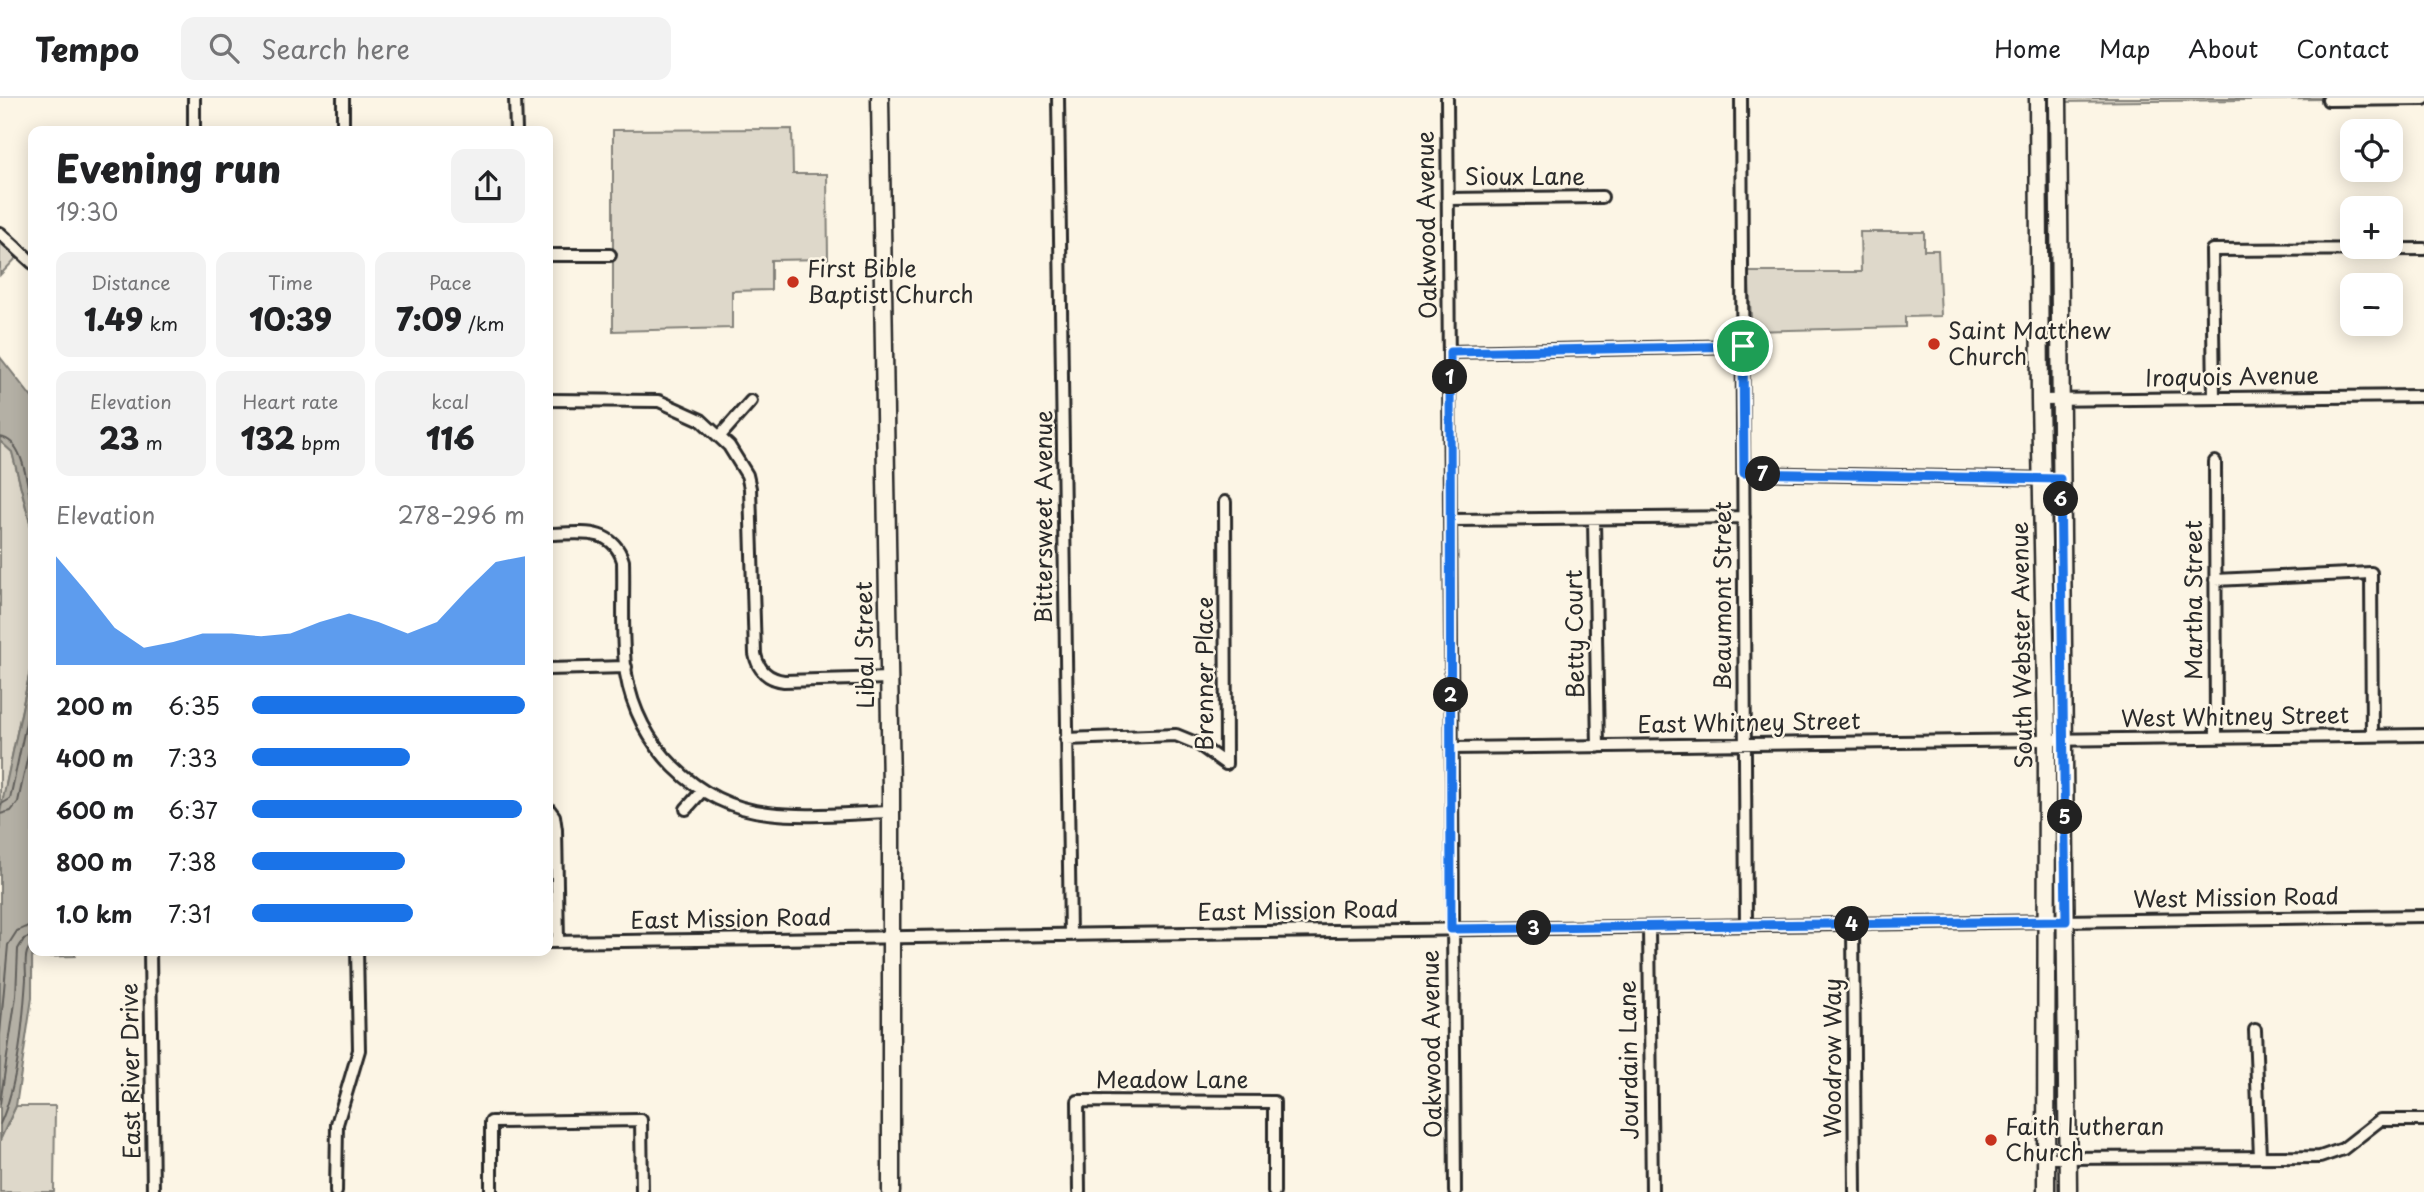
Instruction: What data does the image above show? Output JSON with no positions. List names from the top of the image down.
{
  "streets": {
    "main road": ["Libal Street", "South Webster Avenue"],
    "street": [
      "Sioux Lane",
      "Oakwood Avenue",
      "Iroquois Avenue",
      "Bittersweet Avenue",
      "Beaumont Street",
      "Martha Street",
      "Betty Court",
      "Brenner Place",
      "West Whitney Street",
      "East Whitney Street",
      "West Mission Road",
      "East Mission Road",
      "Woodrow Way",
      "Jourdain Lane",
      "East River Drive",
      "Meadow Lane"
    ]
  },
  "crossings": [
    ["Sioux Lane", "Oakwood Avenue"],
    ["Oakwood Avenue", "East Whitney Street"],
    ["Oakwood Avenue", "East Mission Road"],
    ["Iroquois Avenue", "South Webster Avenue"],
    ["Bittersweet Avenue", "Brenner Place"],
    ["Bittersweet Avenue", "East Mission Road"],
    ["Beaumont Street", "East Whitney Street"],
    ["Beaumont Street", "East Mission Road"],
    ["Martha Street", "West Whitney Street"],
    ["Betty Court", "East Whitney Street"],
    ["Libal Street", "East Mission Road"],
    ["South Webster Avenue", "West Whitney Street"],
    ["South Webster Avenue", "East Whitney Street"],
    ["South Webster Avenue", "West Mission Road"],
    ["South Webster Avenue", "East Mission Road"],
    ["West Whitney Street", "East Whitney Street"],
    ["West Mission Road", "East Mission Road"],
    ["East Mission Road", "Woodrow Way"],
    ["East Mission Road", "Jourdain Lane"]
  ],
  "places": ["First Bible Baptist Church", "Saint Matthew Church", "Faith Lutheran Church"],
  "page": {
    "header": "Tempo",
    "search": "Search here",
    "nav": [
      "Home",
      "Map",
      "About",
      "Contact"
    ],
    "map_buttons": ["+", "−"],
    "heading": ["Evening run", "19:30"],
    "stats": [
      ["Distance", "1.49 km"],
      ["Time", "10:39"],
      ["Pace", "7:09 /km"],
      ["Elevation", "23 m"],
      ["Heart rate", "132 bpm"],
      ["kcal", "116"]
    ],
    "pins": [
      "1",
      "7",
      "6",
      "2",
      "5",
      "4",
      "3"
    ],
    "chart": ["Elevation", "278–296 m"],
    "list": [
      {
        "name": "200 m",
        "note": "6:35"
      },
      {
        "name": "400 m",
        "note": "7:33"
      },
      {
        "name": "600 m",
        "note": "6:37"
      },
      {
        "name": "800 m",
        "note": "7:38"
      },
      {
        "name": "1.0 km",
        "note": "7:31"
      }
    ]
  }
}
